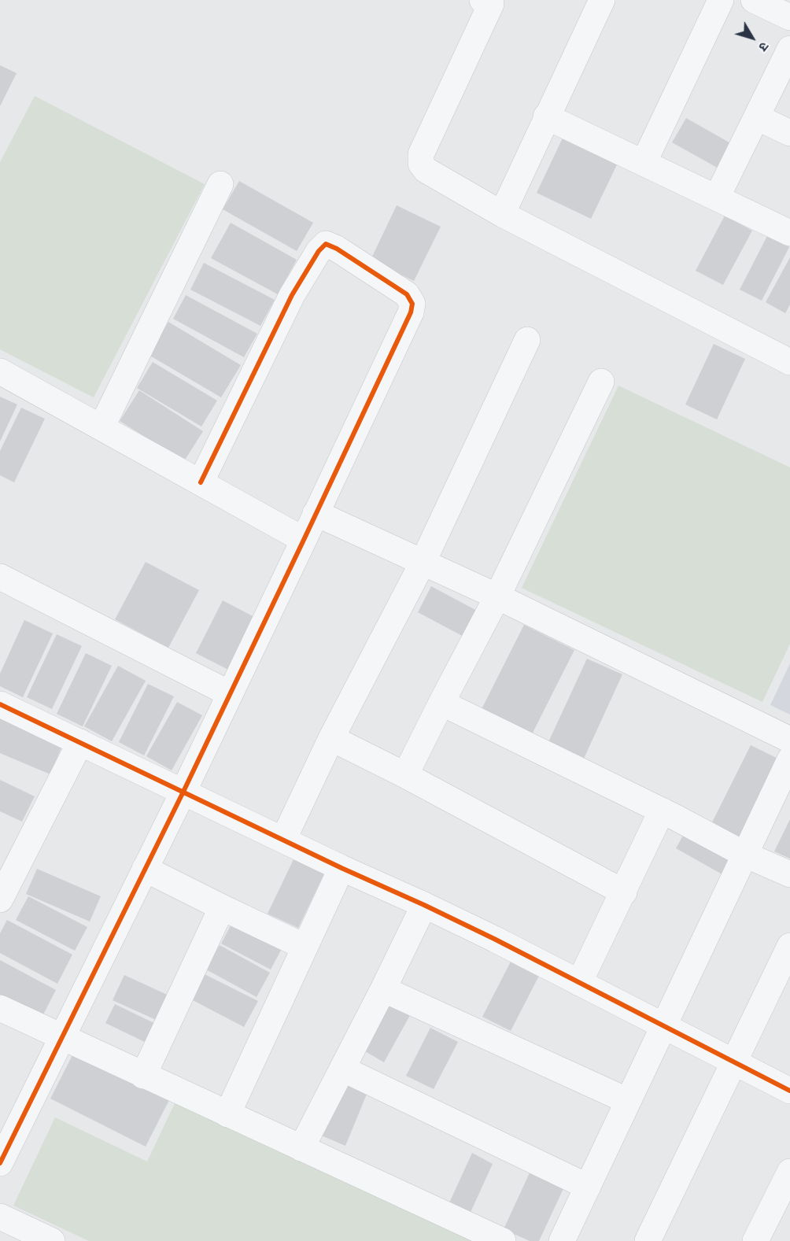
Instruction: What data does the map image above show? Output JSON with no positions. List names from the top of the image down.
{
  "north": "bottom right"
}
